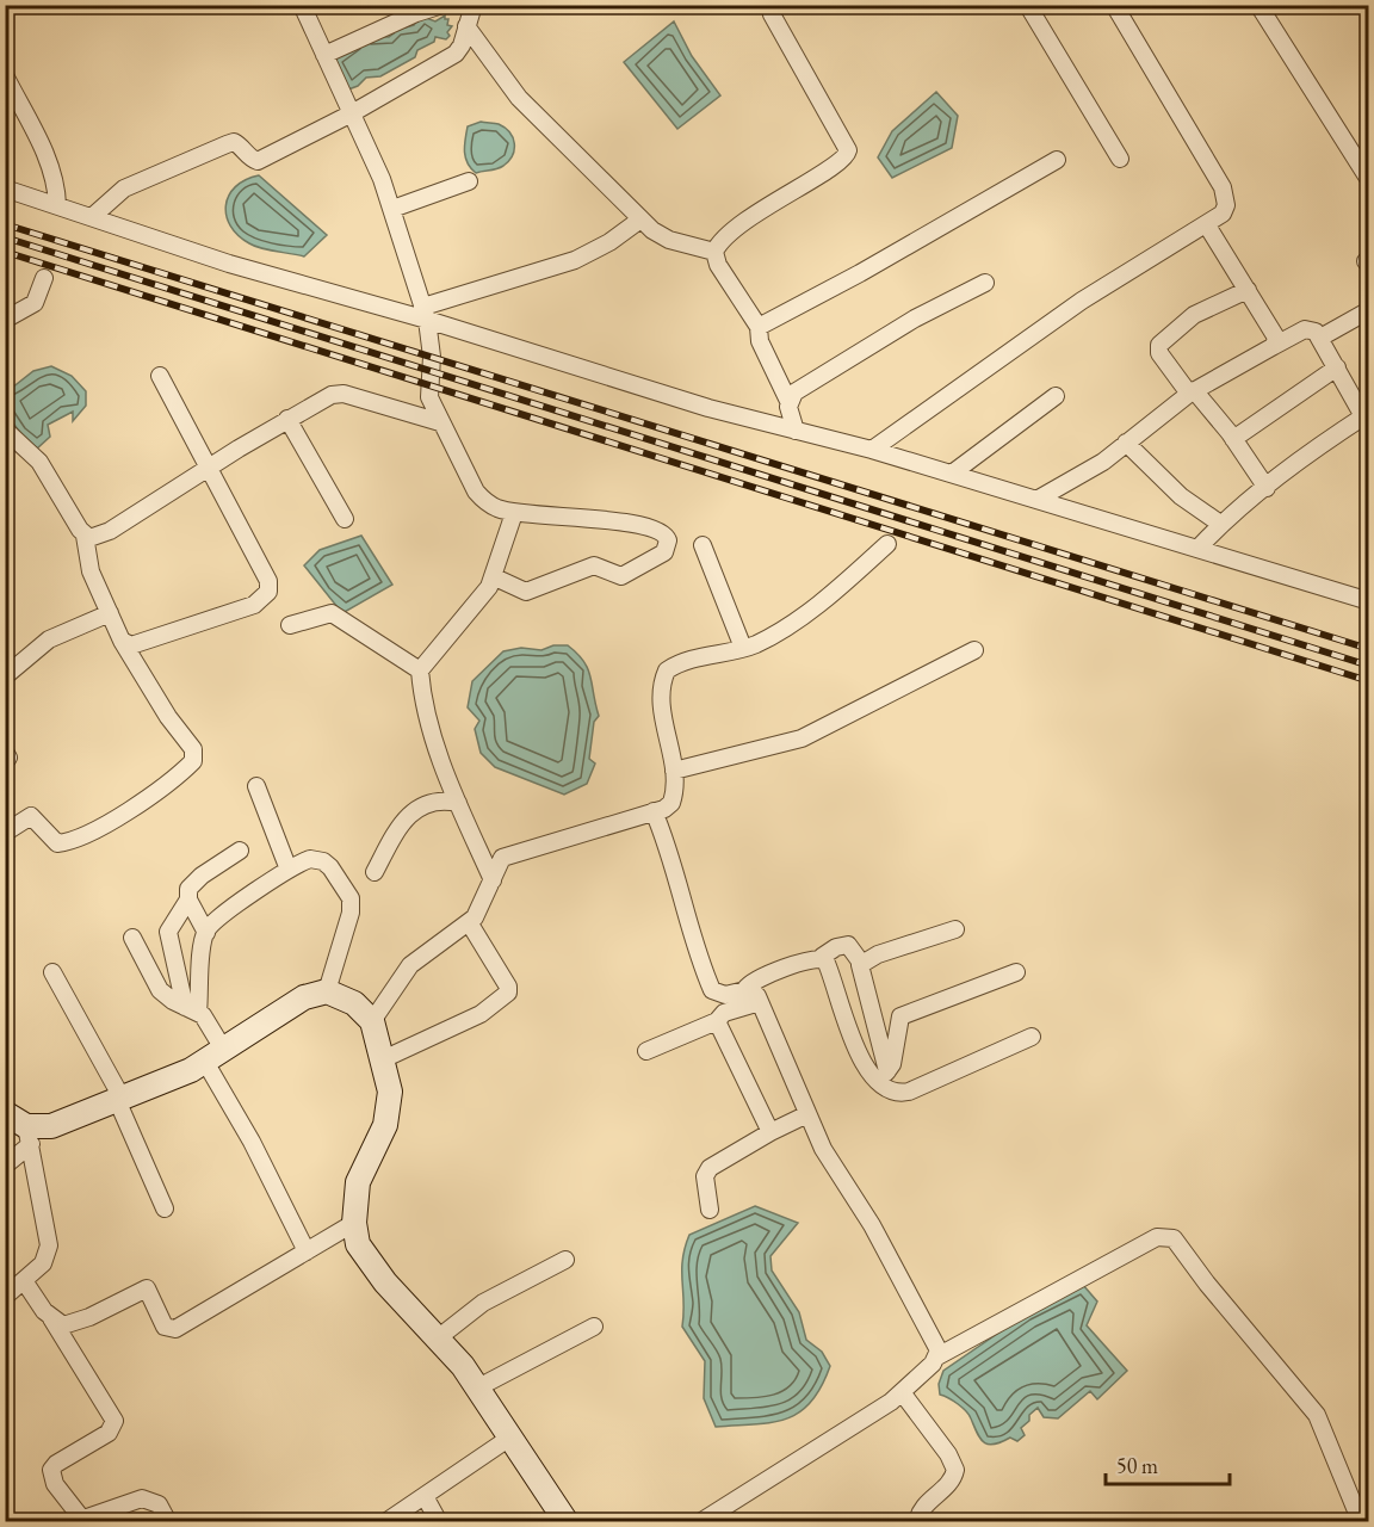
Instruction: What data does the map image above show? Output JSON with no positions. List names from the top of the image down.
{
  "scale_bar": "50 m"
}
